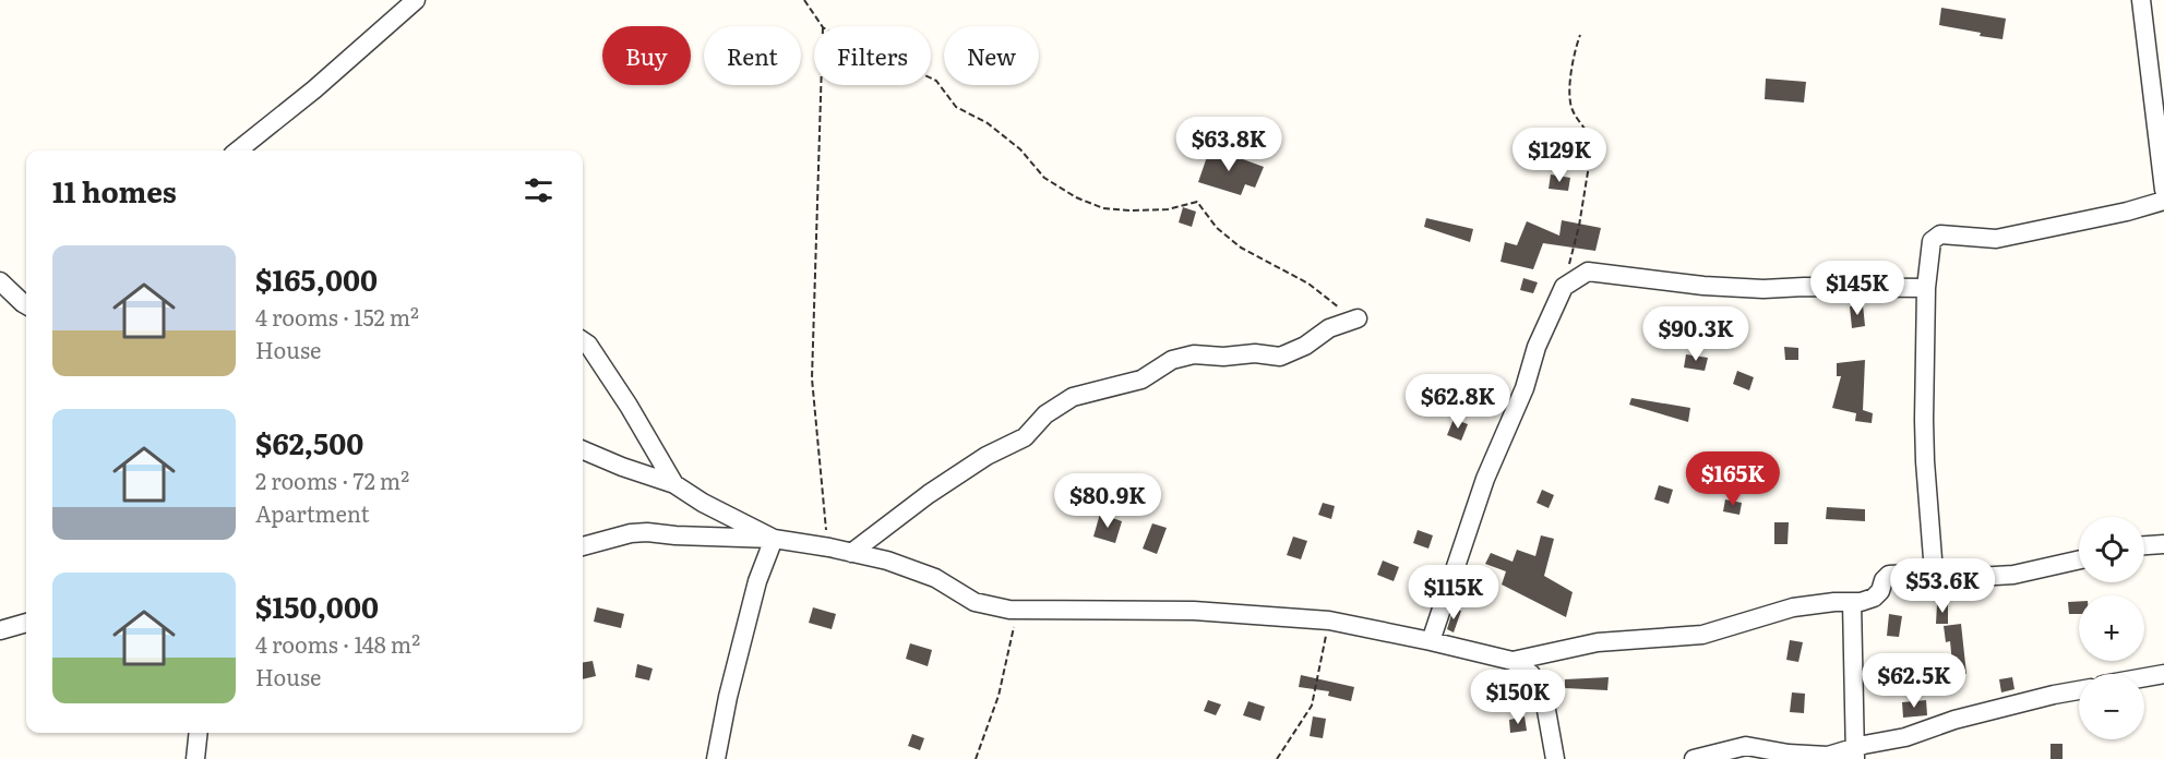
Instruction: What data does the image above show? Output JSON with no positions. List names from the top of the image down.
{
  "page": {
    "chip": [
      "Buy",
      "Rent",
      "Filters",
      "New"
    ],
    "price": [
      "$63.8K",
      "$129K",
      "$145K",
      "$90.3K",
      "$62.8K",
      "$165K",
      "$80.9K",
      "$53.6K",
      "$115K",
      "$62.5K",
      "$150K"
    ],
    "heading": "11 homes",
    "list": [
      {
        "name": "$165,000",
        "note": "4 rooms · 152 m² · House"
      },
      {
        "name": "$62,500",
        "note": "2 rooms · 72 m² · Apartment"
      },
      {
        "name": "$150,000",
        "note": "4 rooms · 148 m² · House"
      }
    ],
    "map_buttons": ["+", "−"]
  }
}
